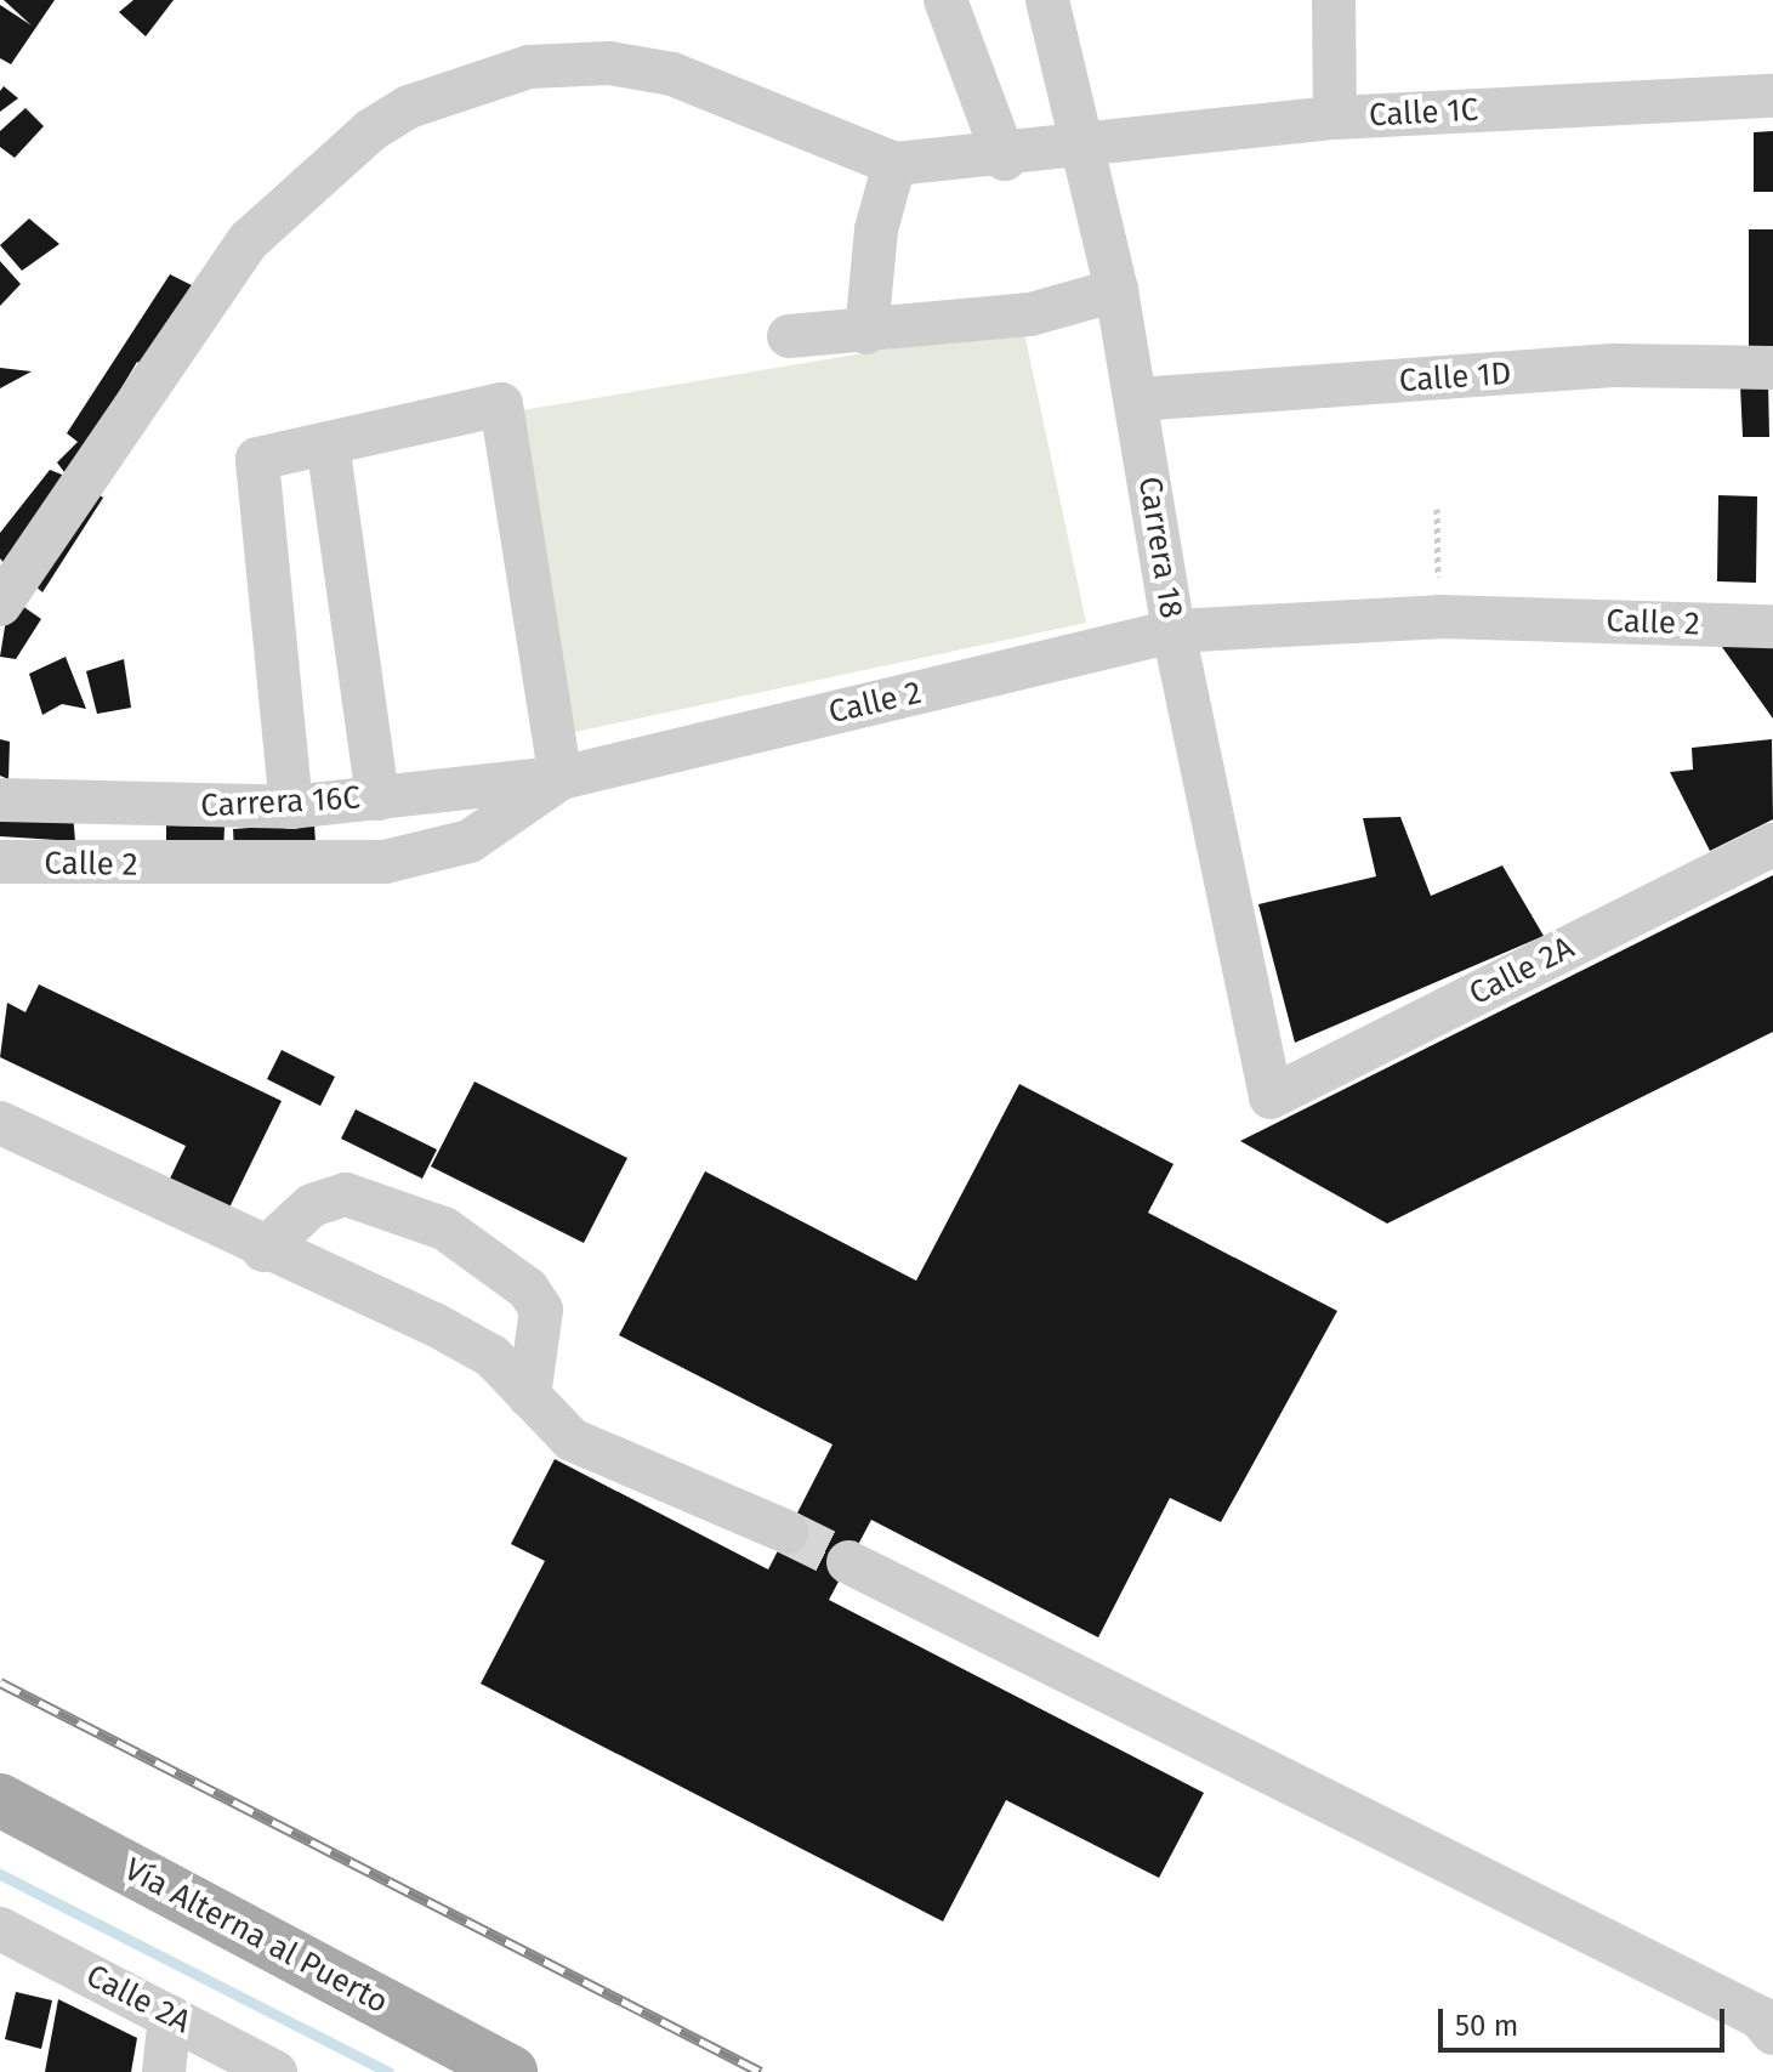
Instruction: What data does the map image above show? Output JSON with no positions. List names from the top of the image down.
{
  "streets": {
    "main road": ["Vía Alterna al Puerto"],
    "street": [
      "Calle 1C",
      "Calle 1D",
      "Carrera 18",
      "Calle 2",
      "Carrera 16C",
      "Calle 2A"
    ]
  },
  "crossings": [
    ["Calle 1C", "Carrera 18"],
    ["Calle 1D", "Carrera 18"],
    ["Carrera 18", "Calle 2"],
    ["Carrera 18", "Calle 2A"],
    ["Calle 2", "Carrera 16C"]
  ],
  "scale_bar": "50 m"
}
